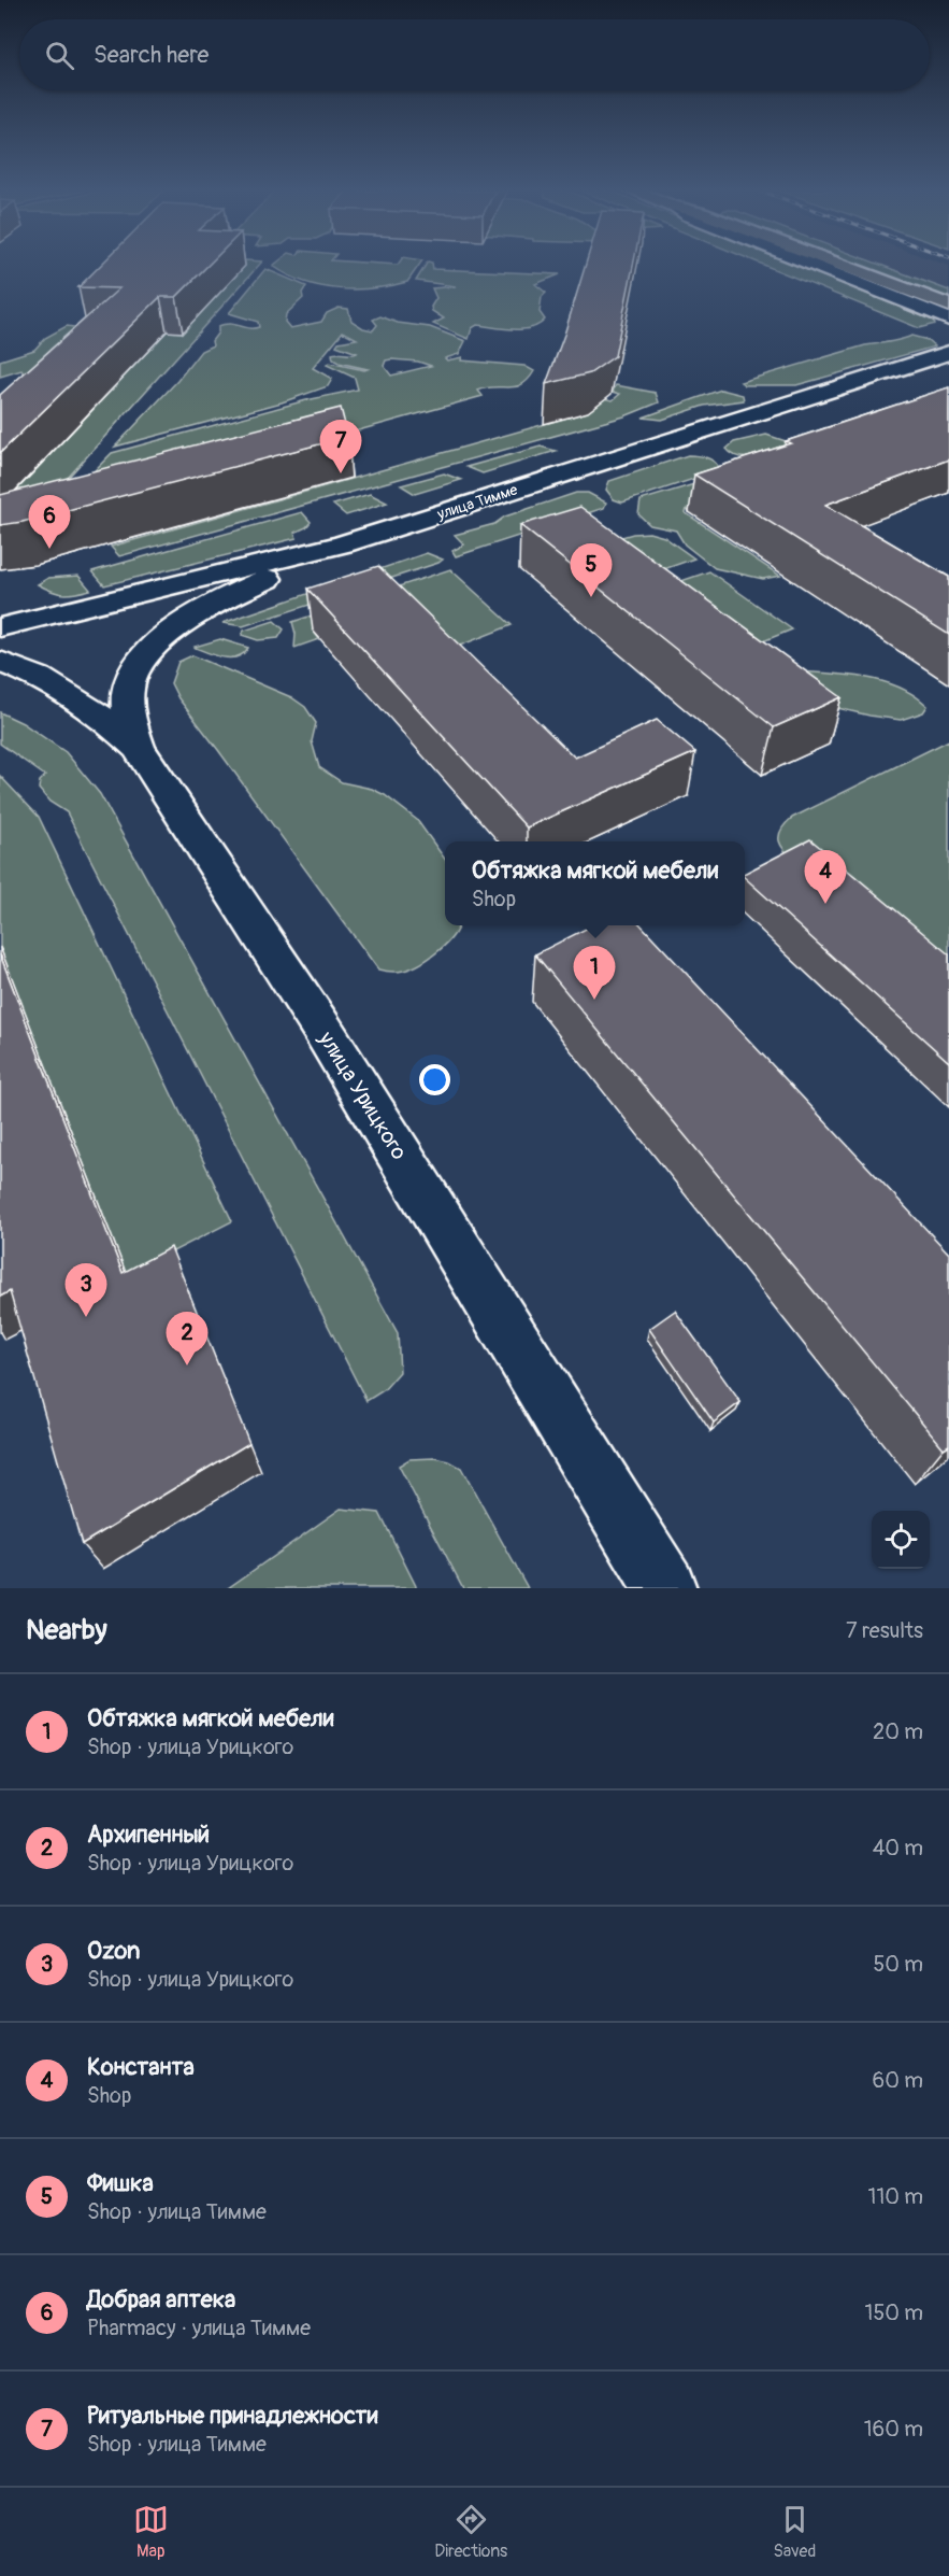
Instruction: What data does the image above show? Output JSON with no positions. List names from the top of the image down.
{
  "streets": {
    "main road": ["улица Тимме", "улица Урицкого"]
  },
  "page": {
    "search": "Search here",
    "pins": [
      "7",
      "6",
      "5",
      "4",
      "1",
      "3",
      "2"
    ],
    "popup": ["Обтяжка мягкой мебели", "Shop"],
    "heading": ["Nearby", "7 results"],
    "list": [
      {
        "mark": "1",
        "name": "Обтяжка мягкой мебели",
        "note": "Shop · улица Урицкого",
        "value": "20 m"
      },
      {
        "mark": "2",
        "name": "Архипенный",
        "note": "Shop · улица Урицкого",
        "value": "40 m"
      },
      {
        "mark": "3",
        "name": "Ozon",
        "note": "Shop · улица Урицкого",
        "value": "50 m"
      },
      {
        "mark": "4",
        "name": "Константа",
        "note": "Shop",
        "value": "60 m"
      },
      {
        "mark": "5",
        "name": "Фишка",
        "note": "Shop · улица Тимме",
        "value": "110 m"
      },
      {
        "mark": "6",
        "name": "Добрая аптека",
        "note": "Pharmacy · улица Тимме",
        "value": "150 m"
      },
      {
        "mark": "7",
        "name": "Ритуальные принадлежности",
        "note": "Shop · улица Тимме",
        "value": "160 m"
      }
    ],
    "nav": ["Map", "Directions", "Saved"]
  }
}
